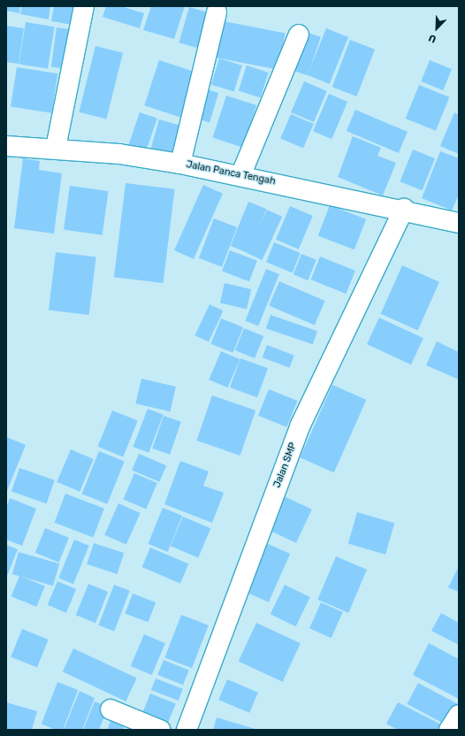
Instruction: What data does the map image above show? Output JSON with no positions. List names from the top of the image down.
{
  "streets": {
    "street": ["Jalan Panca Tengah", "Jalan SMP"]
  },
  "crossings": [
    ["Jalan Panca Tengah", "Jalan SMP"]
  ],
  "north": "bottom left"
}
